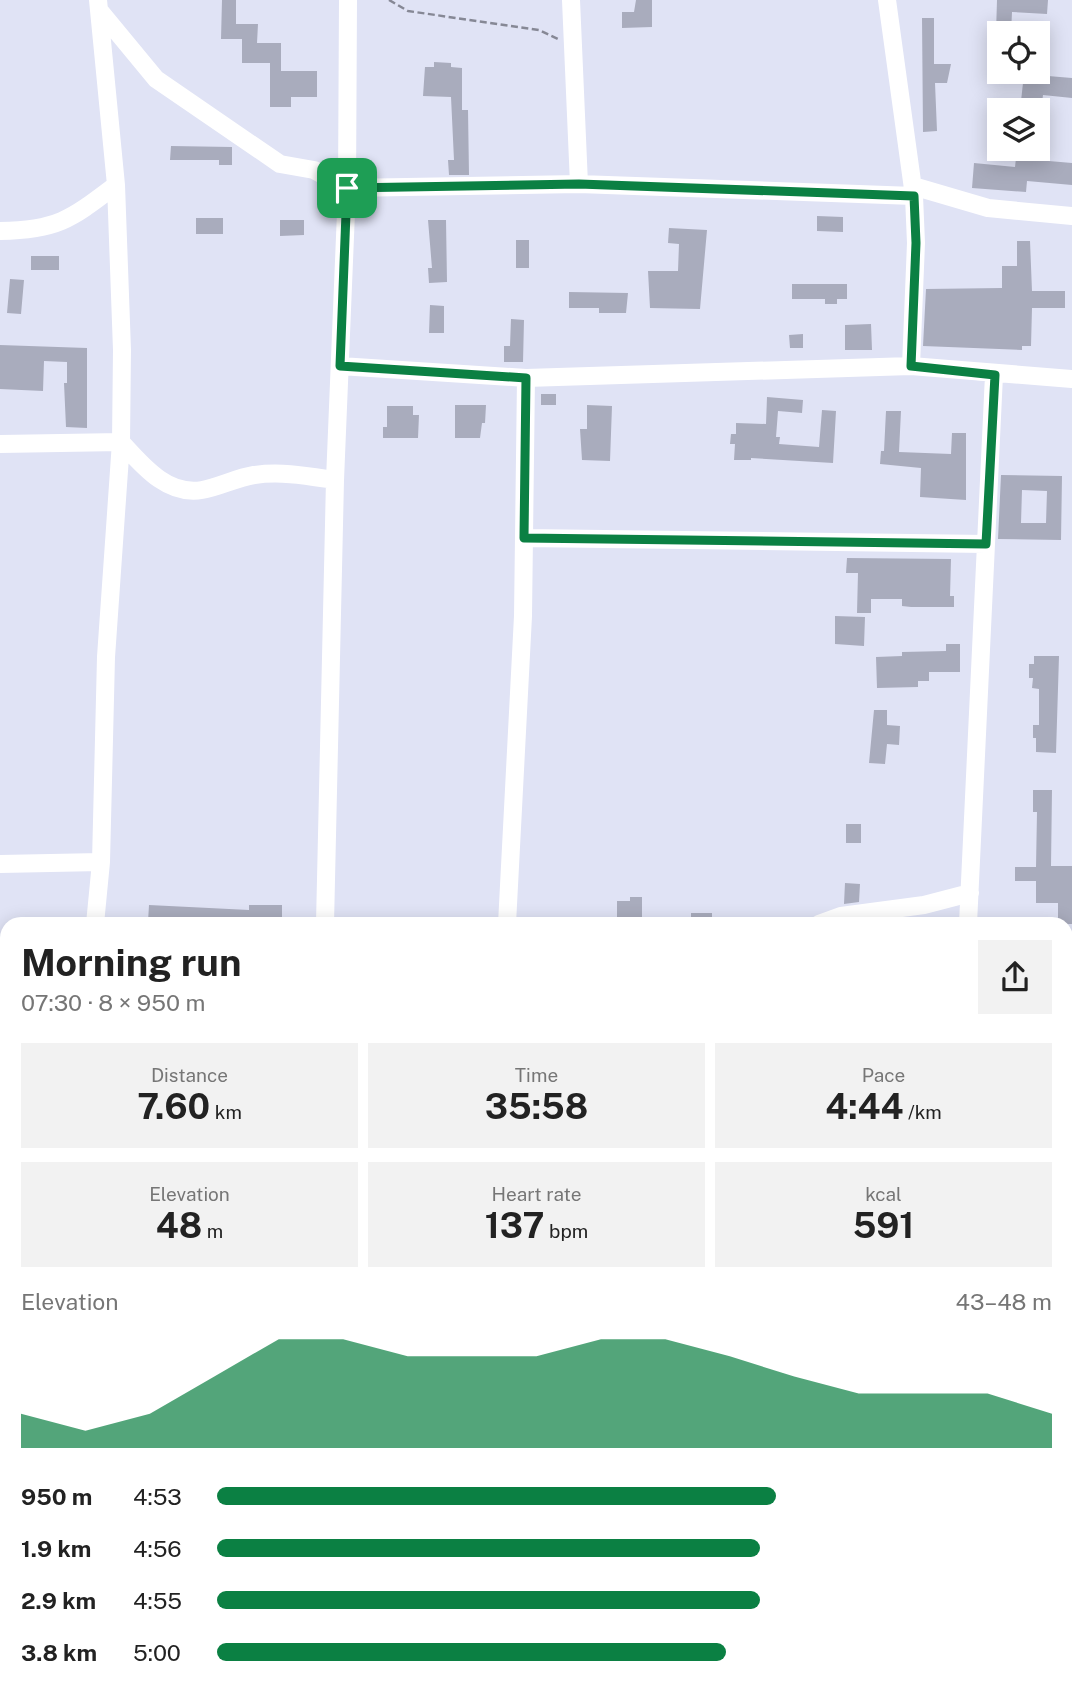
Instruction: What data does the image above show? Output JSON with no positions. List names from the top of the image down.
{
  "page": {
    "heading": ["Morning run", "07:30 · 8 × 950 m"],
    "stats": [
      ["Distance", "7.60 km"],
      ["Time", "35:58"],
      ["Pace", "4:44 /km"],
      ["Elevation", "48 m"],
      ["Heart rate", "137 bpm"],
      ["kcal", "591"]
    ],
    "chart": ["Elevation", "43–48 m"],
    "list": [
      {
        "name": "950 m",
        "note": "4:53"
      },
      {
        "name": "1.9 km",
        "note": "4:56"
      },
      {
        "name": "2.9 km",
        "note": "4:55"
      },
      {
        "name": "3.8 km",
        "note": "5:00"
      }
    ]
  }
}
